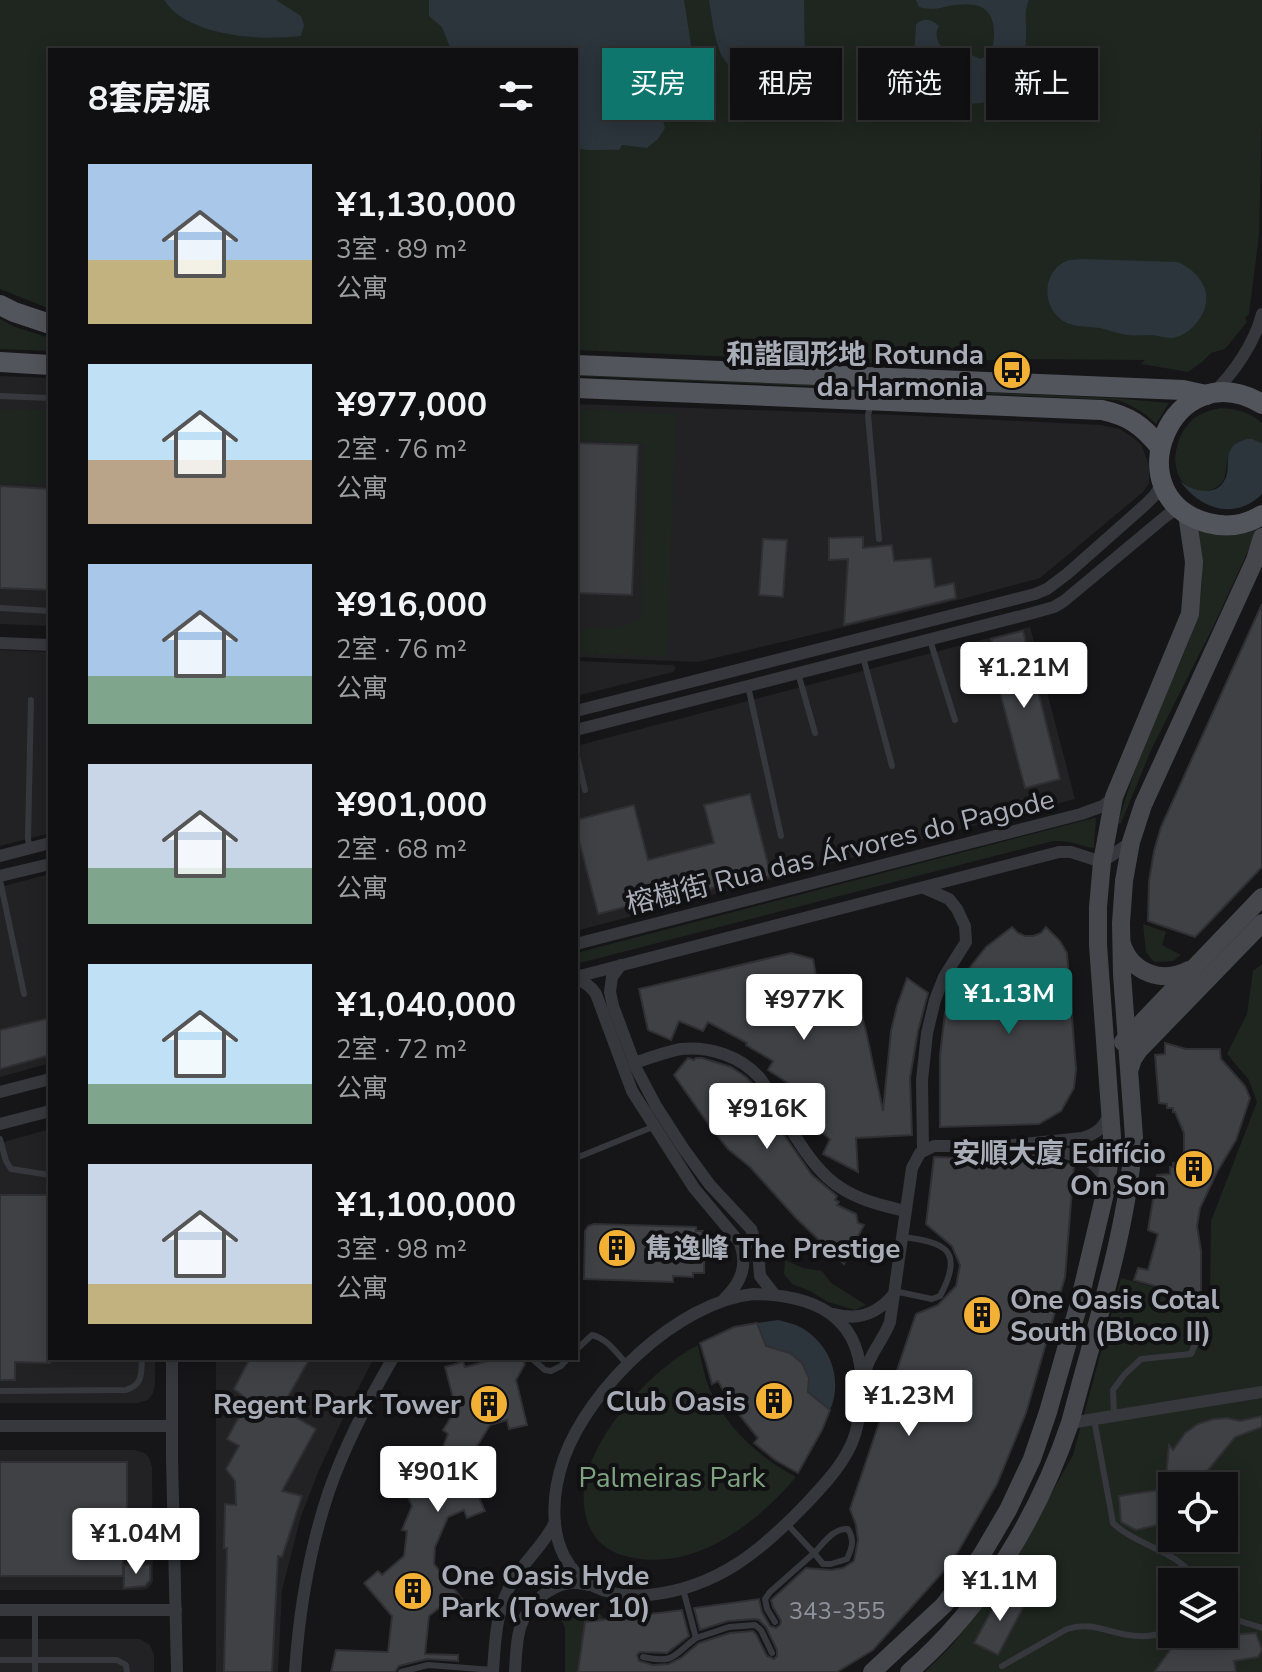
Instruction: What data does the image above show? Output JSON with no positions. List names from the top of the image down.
{
  "streets": {
    "street": ["榕樹街 Rua das Árvores do Pagode"]
  },
  "parks": ["Palmeiras Park"],
  "places": {
    "bus stop": ["和諧圓形地 Rotunda da Harmonia"],
    "building": [
      "安順大廈 Edifício On Son",
      "雋逸峰 The Prestige",
      "One Oasis Cotal South (Bloco II)",
      "Club Oasis",
      "Regent Park Tower",
      "One Oasis Hyde Park (Tower 10)"
    ]
  },
  "house_numbers": ["343-355"],
  "page": {
    "chip": [
      "买房",
      "租房",
      "筛选",
      "新上"
    ],
    "heading": "8套房源",
    "list": [
      {
        "name": "¥1,130,000",
        "note": "3室 · 89 m² · 公寓"
      },
      {
        "name": "¥977,000",
        "note": "2室 · 76 m² · 公寓"
      },
      {
        "name": "¥916,000",
        "note": "2室 · 76 m² · 公寓"
      },
      {
        "name": "¥901,000",
        "note": "2室 · 68 m² · 公寓"
      },
      {
        "name": "¥1,040,000",
        "note": "2室 · 72 m² · 公寓"
      },
      {
        "name": "¥1,100,000",
        "note": "3室 · 98 m² · 公寓"
      }
    ],
    "price": [
      "¥1.21M",
      "¥1.13M",
      "¥977K",
      "¥916K",
      "¥1.23M",
      "¥901K",
      "¥1.04M",
      "¥1.1M"
    ]
  }
}
